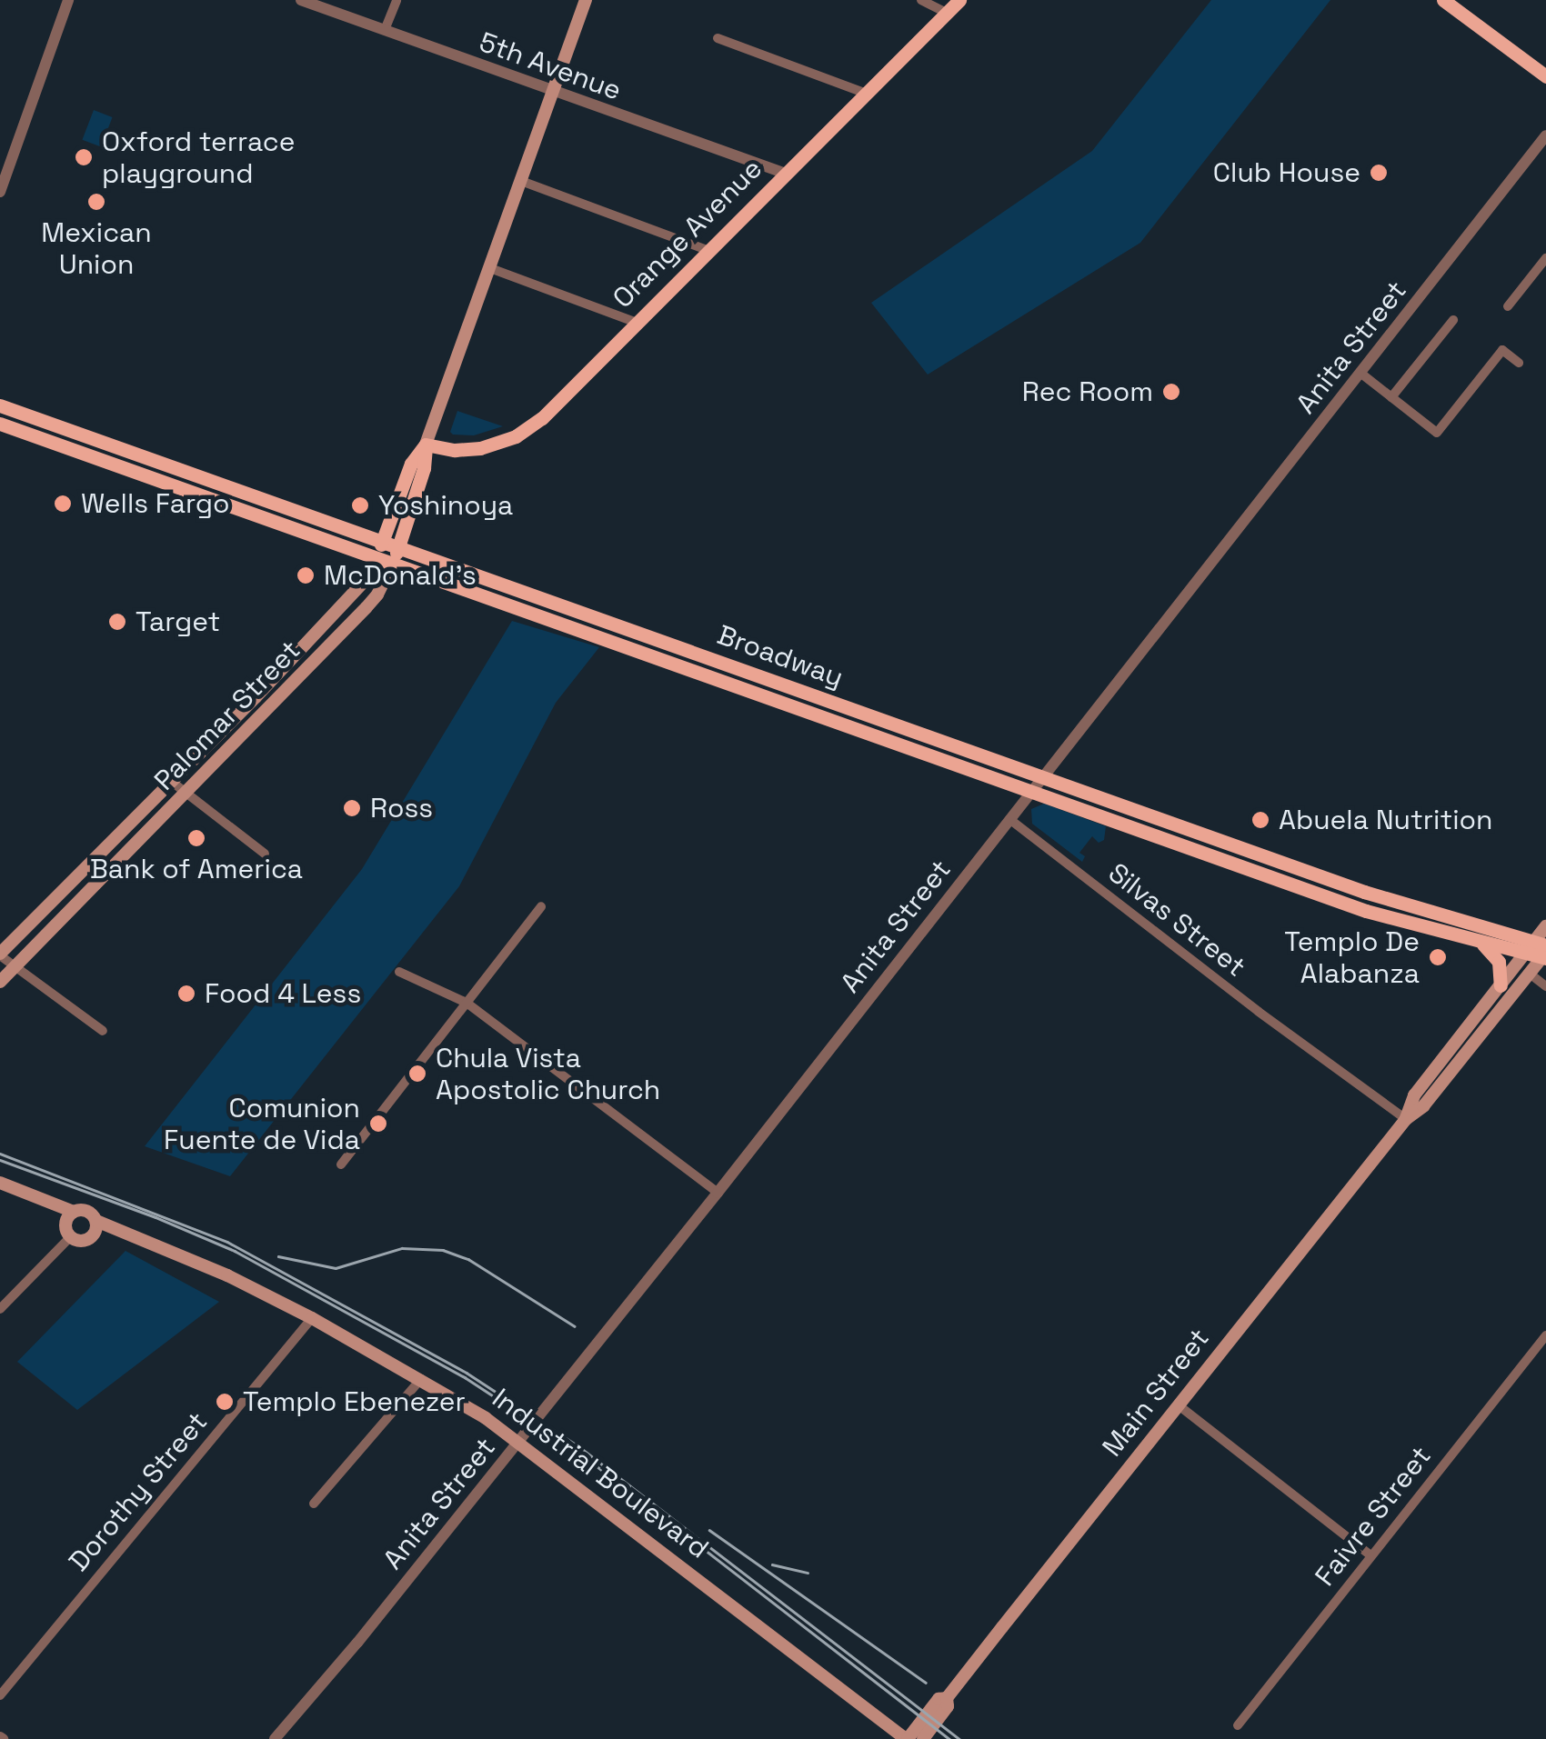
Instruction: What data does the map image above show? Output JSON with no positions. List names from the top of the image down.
{
  "streets": {
    "main road": [
      "Orange Avenue",
      "Broadway",
      "Palomar Street",
      "Main Street",
      "Industrial Boulevard"
    ],
    "street": [
      "5th Avenue",
      "Anita Street",
      "Silvas Street",
      "Dorothy Street",
      "Faivre Street"
    ]
  },
  "crossings": [
    ["5th Avenue", "Orange Avenue"],
    ["5th Avenue", "Palomar Street"],
    ["Orange Avenue", "Palomar Street"],
    ["Anita Street", "Broadway"],
    ["Anita Street", "Silvas Street"],
    ["Anita Street", "Industrial Boulevard"],
    ["Broadway", "Palomar Street"],
    ["Broadway", "Main Street"],
    ["Silvas Street", "Main Street"],
    ["Main Street", "Industrial Boulevard"],
    ["Industrial Boulevard", "Dorothy Street"]
  ],
  "places": [
    "Oxford terrace playground",
    "Club House",
    "Mexican Union",
    "Rec Room",
    "Wells Fargo",
    "Yoshinoya",
    "McDonald's",
    "Target",
    "Ross",
    "Abuela Nutrition",
    "Bank of America",
    "Templo De Alabanza",
    "Food 4 Less",
    "Chula Vista Apostolic Church",
    "Comunion Fuente de Vida",
    "Templo Ebenezer"
  ]
}
